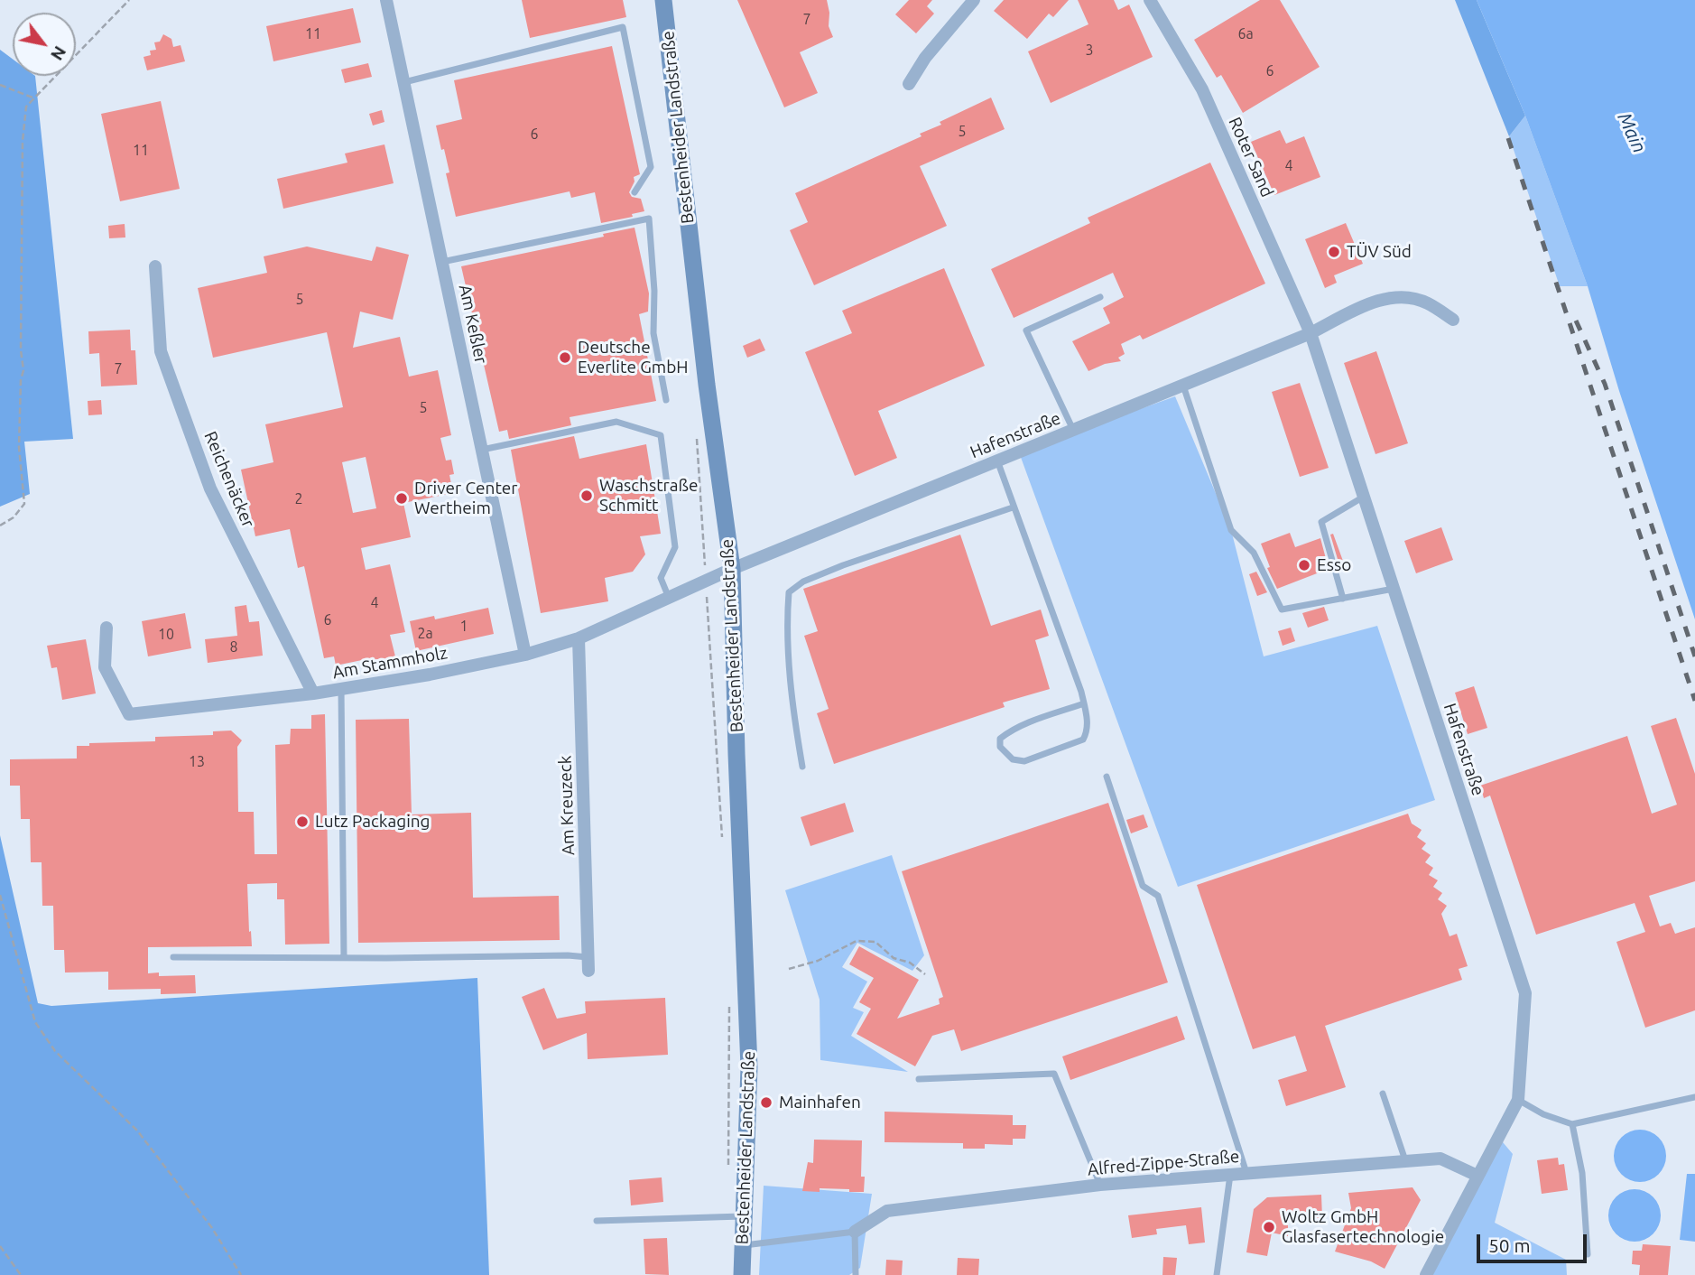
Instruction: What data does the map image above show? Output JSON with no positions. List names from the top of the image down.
{
  "streets": {
    "main road": ["Bestenheider Landstraße"],
    "street": [
      "Roter Sand",
      "Am Keßler",
      "Hafenstraße",
      "Reichenäcker",
      "Am Stammholz",
      "Am Kreuzeck",
      "Alfred-Zippe-Straße"
    ]
  },
  "crossings": [
    ["Bestenheider Landstraße", "Hafenstraße"],
    ["Bestenheider Landstraße", "Am Stammholz"],
    ["Roter Sand", "Hafenstraße"],
    ["Am Keßler", "Am Stammholz"],
    ["Hafenstraße", "Am Stammholz"],
    ["Hafenstraße", "Alfred-Zippe-Straße"],
    ["Reichenäcker", "Am Stammholz"],
    ["Am Stammholz", "Am Kreuzeck"]
  ],
  "water": ["Main"],
  "places": [
    "TÜV Süd",
    "Deutsche Everlite GmbH",
    "Waschstraße Schmitt",
    "Driver Center Wertheim",
    "Esso",
    "Lutz Packaging",
    "Mainhafen",
    "Woltz GmbH Glasfasertechnologie"
  ],
  "house_numbers": [
    "7",
    "11",
    "6a",
    "3",
    "6",
    "5",
    "6",
    "11",
    "4",
    "5",
    "7",
    "5",
    "2",
    "4",
    "6",
    "1",
    "2a",
    "10",
    "8",
    "13"
  ],
  "scale_bar": "50 m",
  "north": "bottom right"
}
